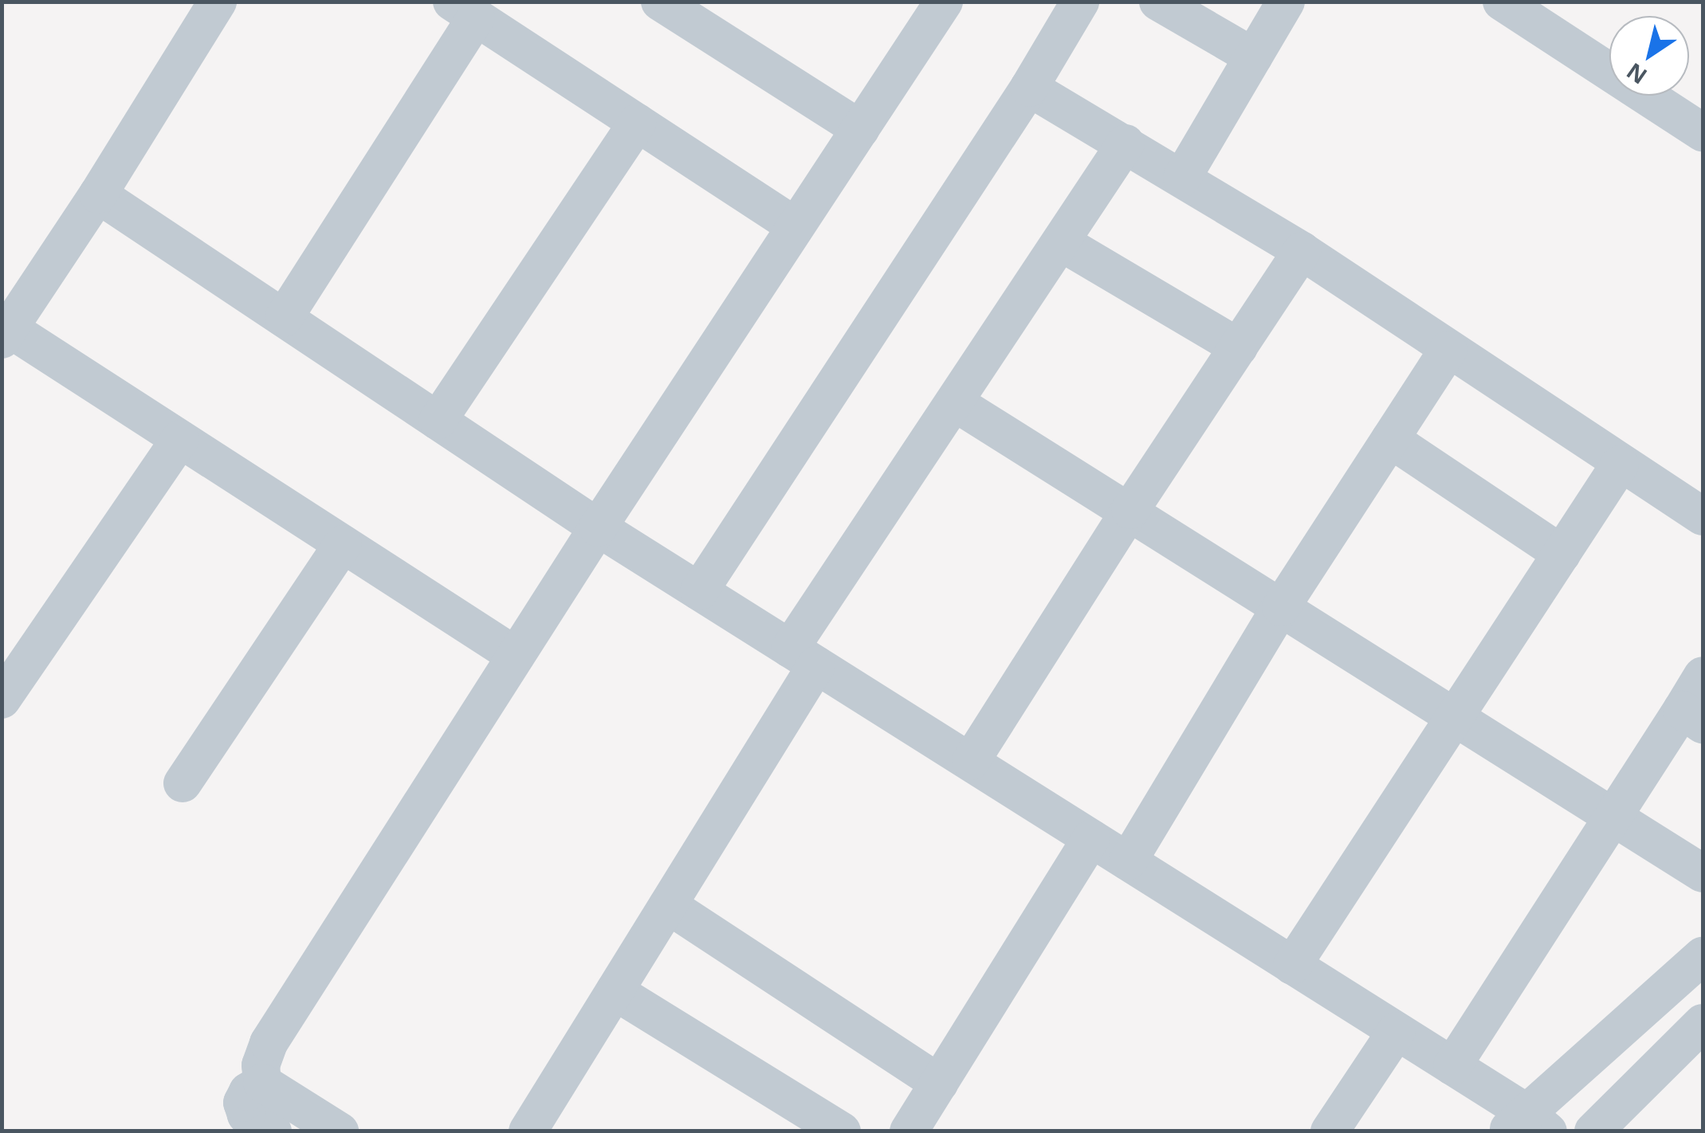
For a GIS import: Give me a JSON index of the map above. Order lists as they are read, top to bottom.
{
  "north": "bottom left"
}
